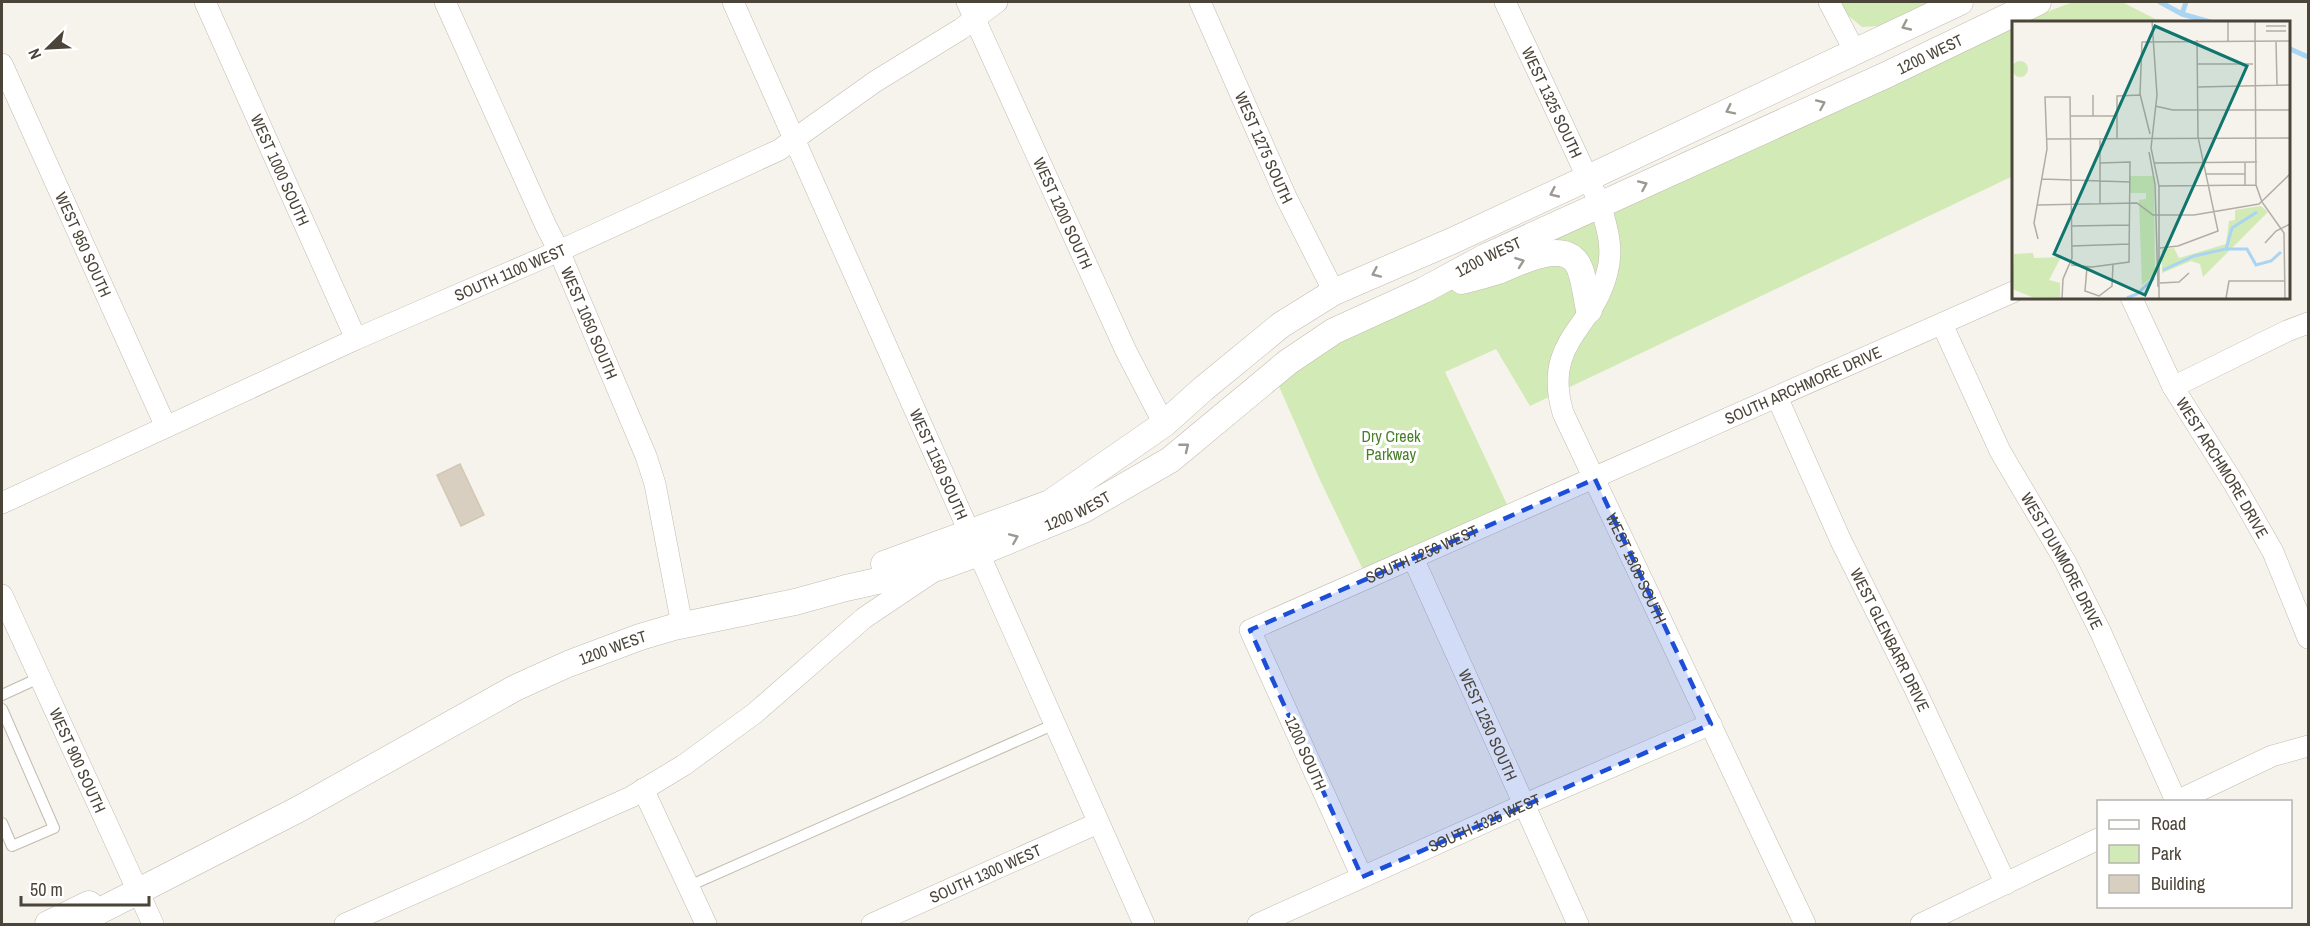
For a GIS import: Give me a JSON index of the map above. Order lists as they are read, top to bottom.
{
  "streets": {
    "street": [
      "1200 WEST",
      "WEST 1325 SOUTH",
      "WEST 1275 SOUTH",
      "WEST 1000 SOUTH",
      "WEST 1200 SOUTH",
      "WEST 950 SOUTH",
      "SOUTH 1100 WEST",
      "WEST 1050 SOUTH",
      "SOUTH ARCHMORE DRIVE",
      "WEST 1150 SOUTH",
      "WEST ARCHMORE DRIVE",
      "SOUTH 1250 WEST",
      "WEST DUNMORE DRIVE",
      "WEST 1300 SOUTH",
      "WEST GLENBARR DRIVE",
      "WEST 1250 SOUTH",
      "1200 SOUTH",
      "WEST 900 SOUTH",
      "SOUTH 1325 WEST",
      "SOUTH 1300 WEST"
    ]
  },
  "crossings": [
    ["1200 WEST", "WEST 1325 SOUTH"],
    ["1200 WEST", "WEST 1275 SOUTH"],
    ["1200 WEST", "WEST 1200 SOUTH"],
    ["1200 WEST", "WEST 1050 SOUTH"],
    ["1200 WEST", "WEST 1150 SOUTH"],
    ["1200 WEST", "WEST 1300 SOUTH"],
    ["1200 WEST", "WEST 900 SOUTH"],
    ["WEST 1325 SOUTH", "WEST 1300 SOUTH"],
    ["WEST 1000 SOUTH", "SOUTH 1100 WEST"],
    ["WEST 1200 SOUTH", "SOUTH 1100 WEST"],
    ["WEST 950 SOUTH", "SOUTH 1100 WEST"],
    ["SOUTH 1100 WEST", "WEST 1050 SOUTH"],
    ["SOUTH 1100 WEST", "WEST 1150 SOUTH"],
    ["SOUTH ARCHMORE DRIVE", "SOUTH 1250 WEST"],
    ["SOUTH ARCHMORE DRIVE", "WEST DUNMORE DRIVE"],
    ["SOUTH ARCHMORE DRIVE", "WEST 1300 SOUTH"],
    ["SOUTH ARCHMORE DRIVE", "WEST GLENBARR DRIVE"],
    ["WEST 1150 SOUTH", "SOUTH 1300 WEST"],
    ["SOUTH 1250 WEST", "WEST 1300 SOUTH"],
    ["SOUTH 1250 WEST", "WEST 1250 SOUTH"],
    ["SOUTH 1250 WEST", "1200 SOUTH"],
    ["WEST 1300 SOUTH", "SOUTH 1325 WEST"],
    ["WEST 1250 SOUTH", "SOUTH 1325 WEST"],
    ["1200 SOUTH", "SOUTH 1325 WEST"]
  ],
  "parks": ["Dry Creek Parkway"],
  "legend": ["Road", "Park", "Building"],
  "scale_bar": "50 m",
  "north": "bottom left"
}
